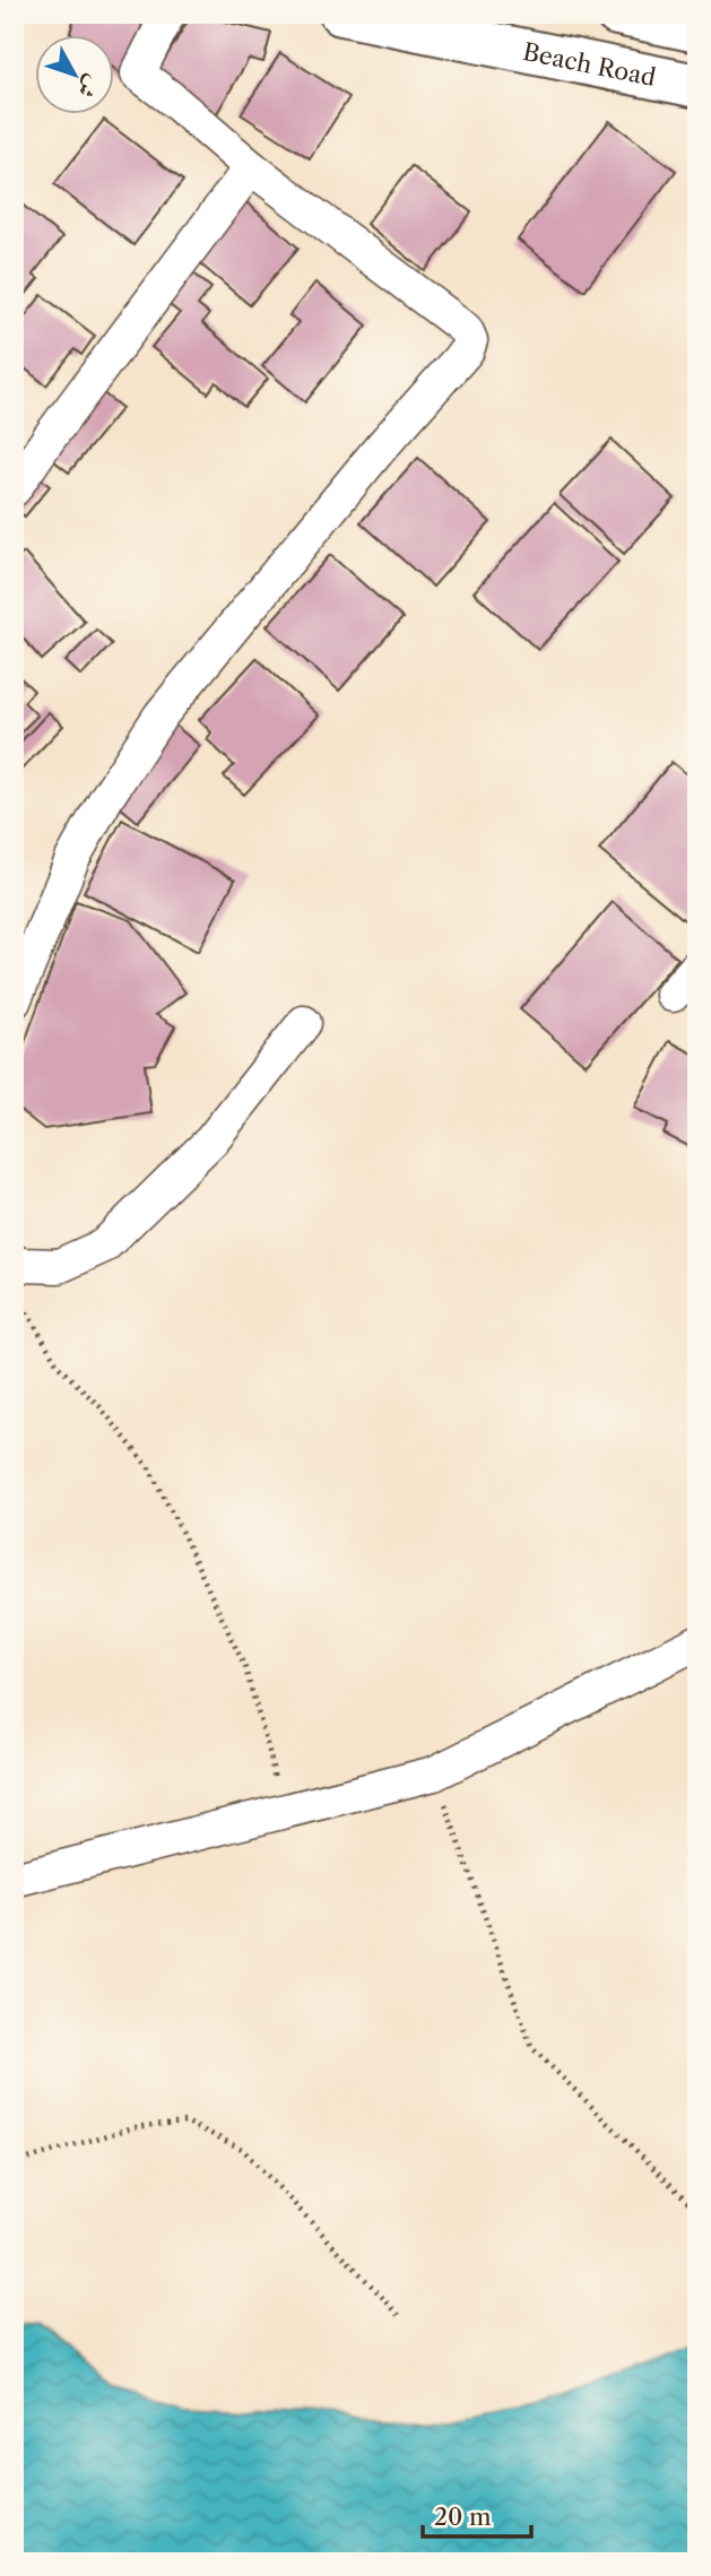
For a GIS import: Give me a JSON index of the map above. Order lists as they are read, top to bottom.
{
  "streets": {
    "highway": ["Beach Road"]
  },
  "scale_bar": "20 m",
  "north": "bottom right"
}
